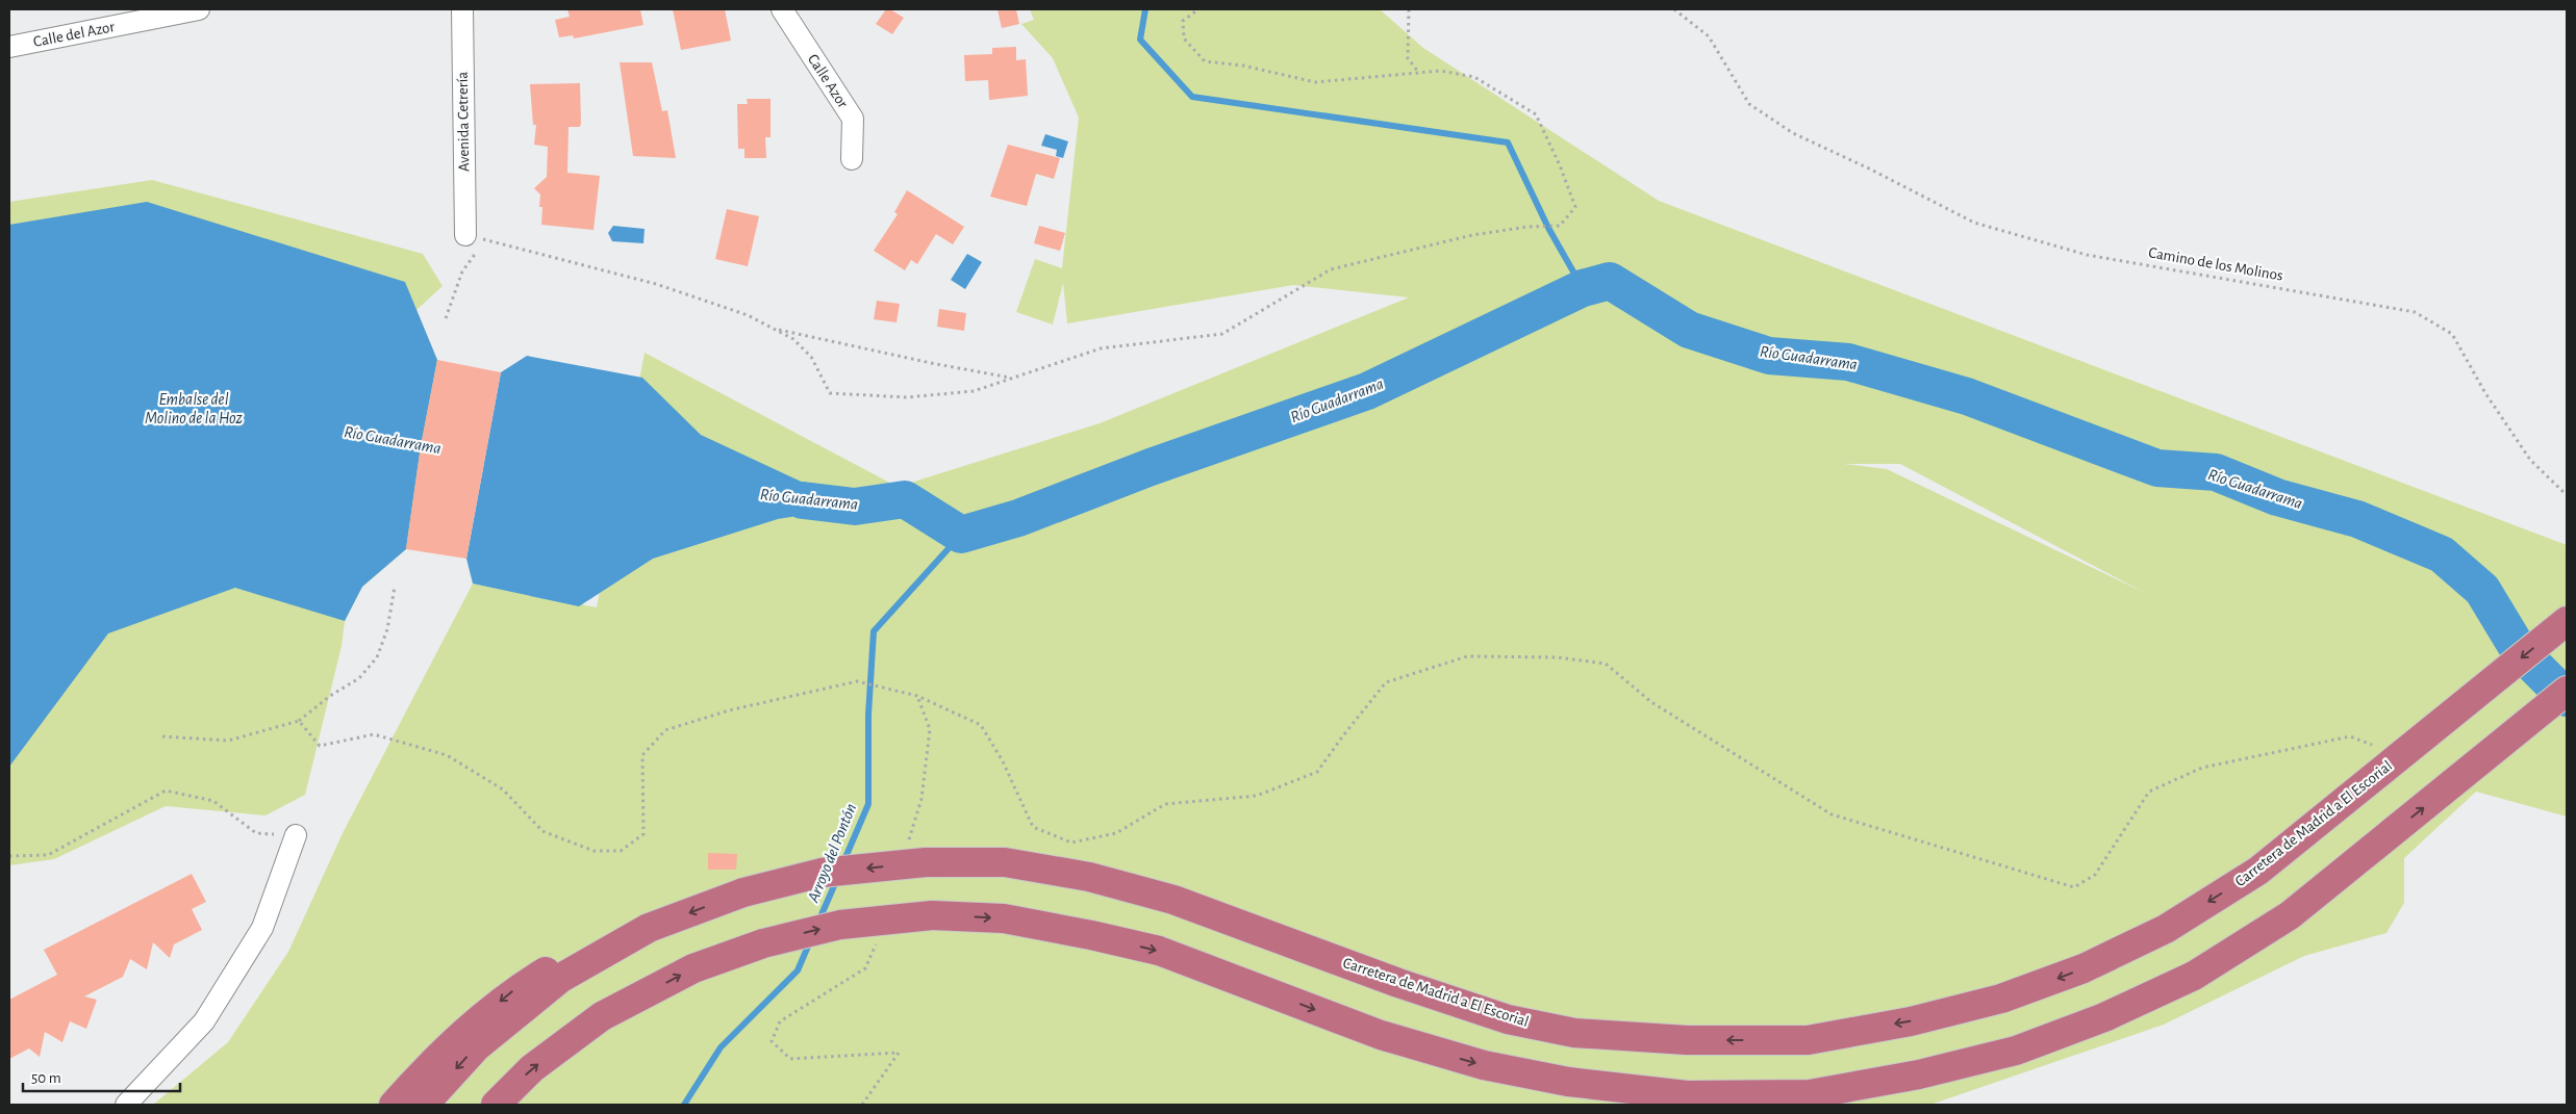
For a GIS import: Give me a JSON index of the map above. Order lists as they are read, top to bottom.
{
  "streets": {
    "highway": ["Carretera de Madrid a El Escorial"],
    "street": ["Calle del Azor", "Calle Azor", "Avenida Cetrería"],
    "path": ["Camino de los Molinos"]
  },
  "water": ["Río Guadarrama", "Embalse del Molino de la Hoz", "Arroyo del Pontón"],
  "scale_bar": "50 m"
}
